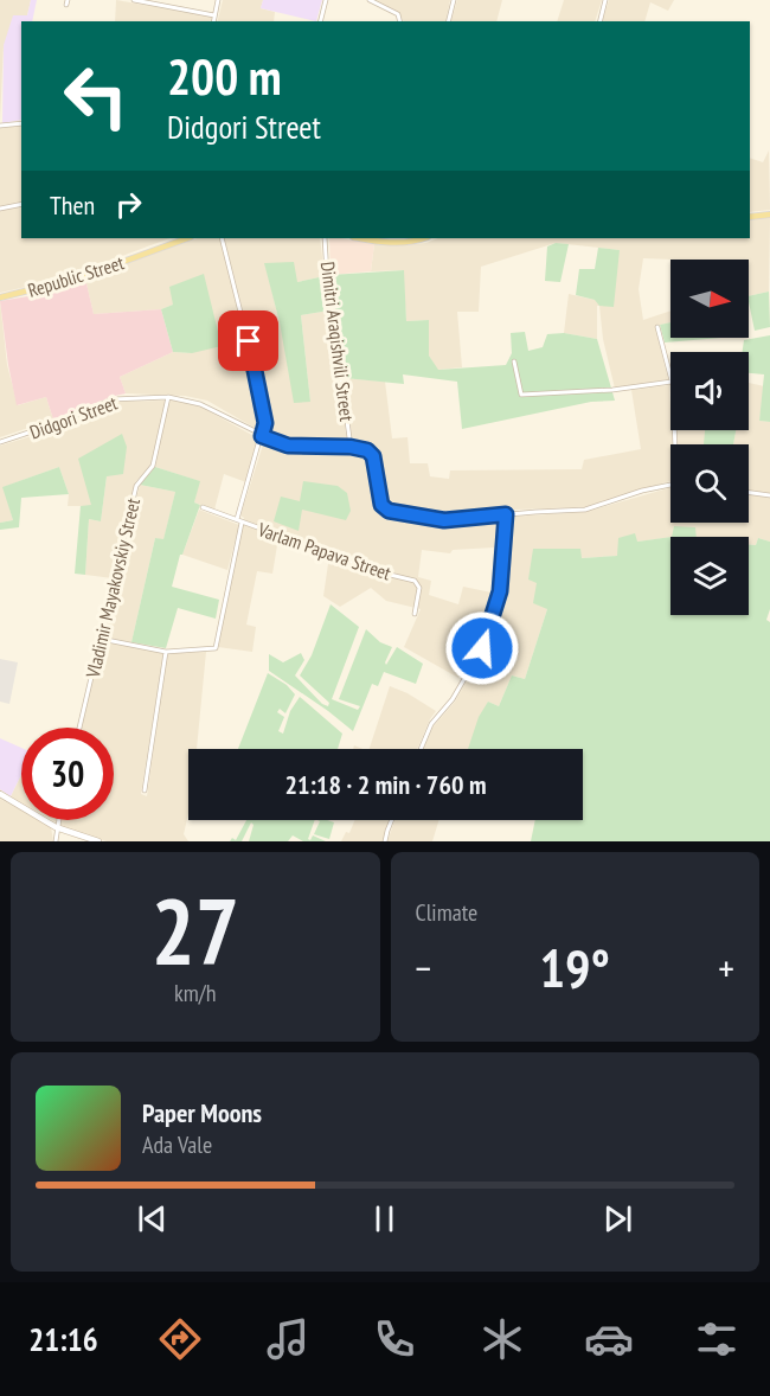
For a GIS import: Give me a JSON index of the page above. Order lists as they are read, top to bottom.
{
  "streets": {
    "main road": ["Republic Street"],
    "street": [
      "Dimitri Araqishvili Street",
      "Didgori Street",
      "Varlam Papava Street",
      "Vladimir Mayakovskiy Street"
    ]
  },
  "crossings": [
    ["Dimitri Araqishvili Street", "Didgori Street"],
    ["Didgori Street", "Vladimir Mayakovskiy Street"]
  ],
  "north": "right",
  "page": {
    "turn": ["200 m", "Didgori Street"],
    "then": "Then",
    "limit": "30",
    "trip": "21:18 · 2 min · 760 m",
    "tile": [
      ["27", "km/h"],
      "Climate"
    ],
    "heat": ["−", "19°", "+"],
    "song": ["Paper Moons", "Ada Vale"],
    "tabs": "21:16"
  }
}
